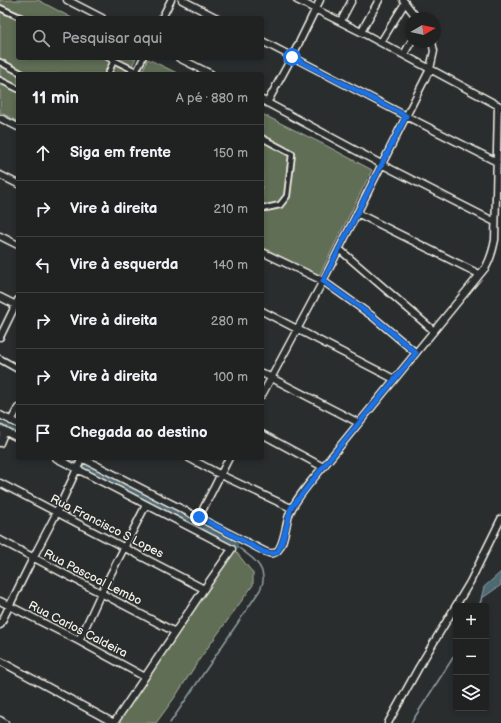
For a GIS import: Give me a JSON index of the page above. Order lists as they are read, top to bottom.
{
  "streets": {
    "street": ["Rua Francisco S Lopes", "Rua Pascoal Lembo", "Rua Carlos Caldeira"]
  },
  "north": "right",
  "page": {
    "search": "Pesquisar aqui",
    "heading": ["11 min", "A pé · 880 m"],
    "list": [
      ["Siga em frente", "150 m"],
      ["Vire à direita", "210 m"],
      ["Vire à esquerda", "140 m"],
      ["Vire à direita", "280 m"],
      ["Vire à direita", "100 m"],
      "Chegada ao destino"
    ],
    "map_buttons": ["+", "−"]
  }
}
